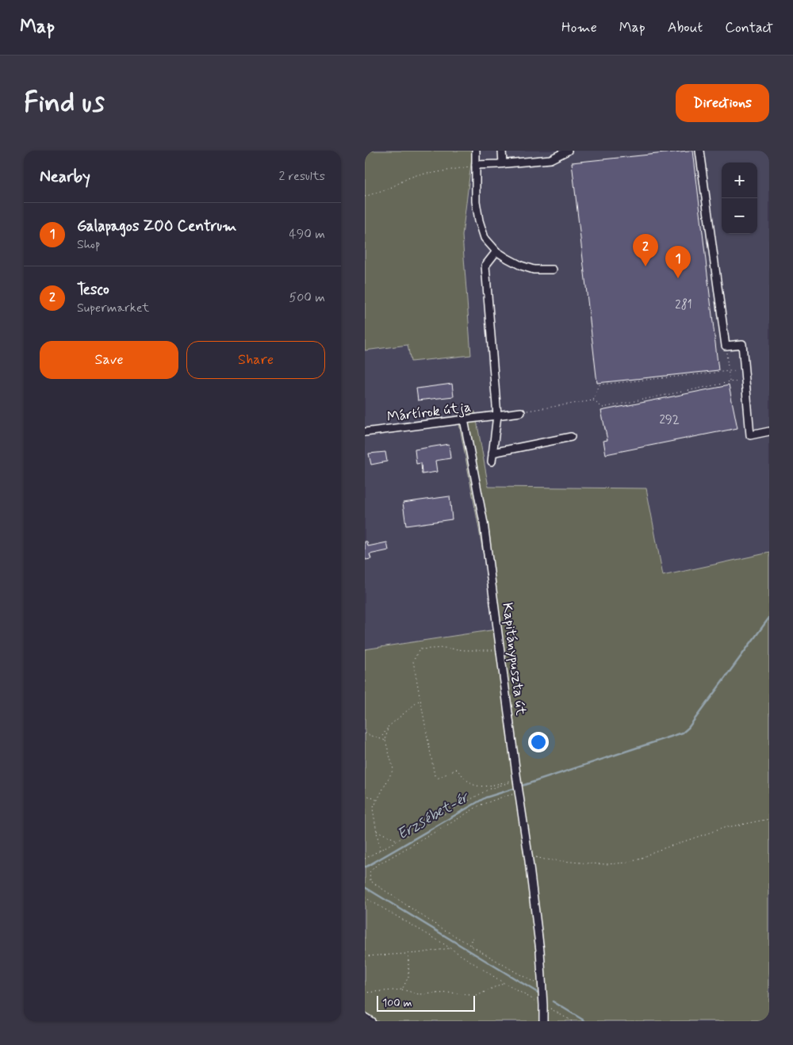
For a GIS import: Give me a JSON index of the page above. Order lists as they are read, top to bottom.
{
  "streets": {
    "street": ["Mártírok útja", "Kapitánypuszta út"]
  },
  "crossings": [
    ["Mártírok útja", "Kapitánypuszta út"]
  ],
  "water": ["Erzsébet-ér"],
  "house_numbers": ["281", "292"],
  "scale_bar": "100 m",
  "page": {
    "header": "Map",
    "nav": [
      "Home",
      "Map",
      "About",
      "Contact"
    ],
    "buttons": [
      "Directions",
      ["Save", "Share"]
    ],
    "title": "Find us",
    "heading": ["Nearby", "2 results"],
    "map_buttons": ["+", "−"],
    "list": [
      {
        "mark": "1",
        "name": "Galapagos ZOO Centrum",
        "note": "Shop",
        "value": "490 m"
      },
      {
        "mark": "2",
        "name": "Tesco",
        "note": "Supermarket",
        "value": "500 m"
      }
    ],
    "pins": ["2", "1"],
    "scale": "100 m"
  }
}
